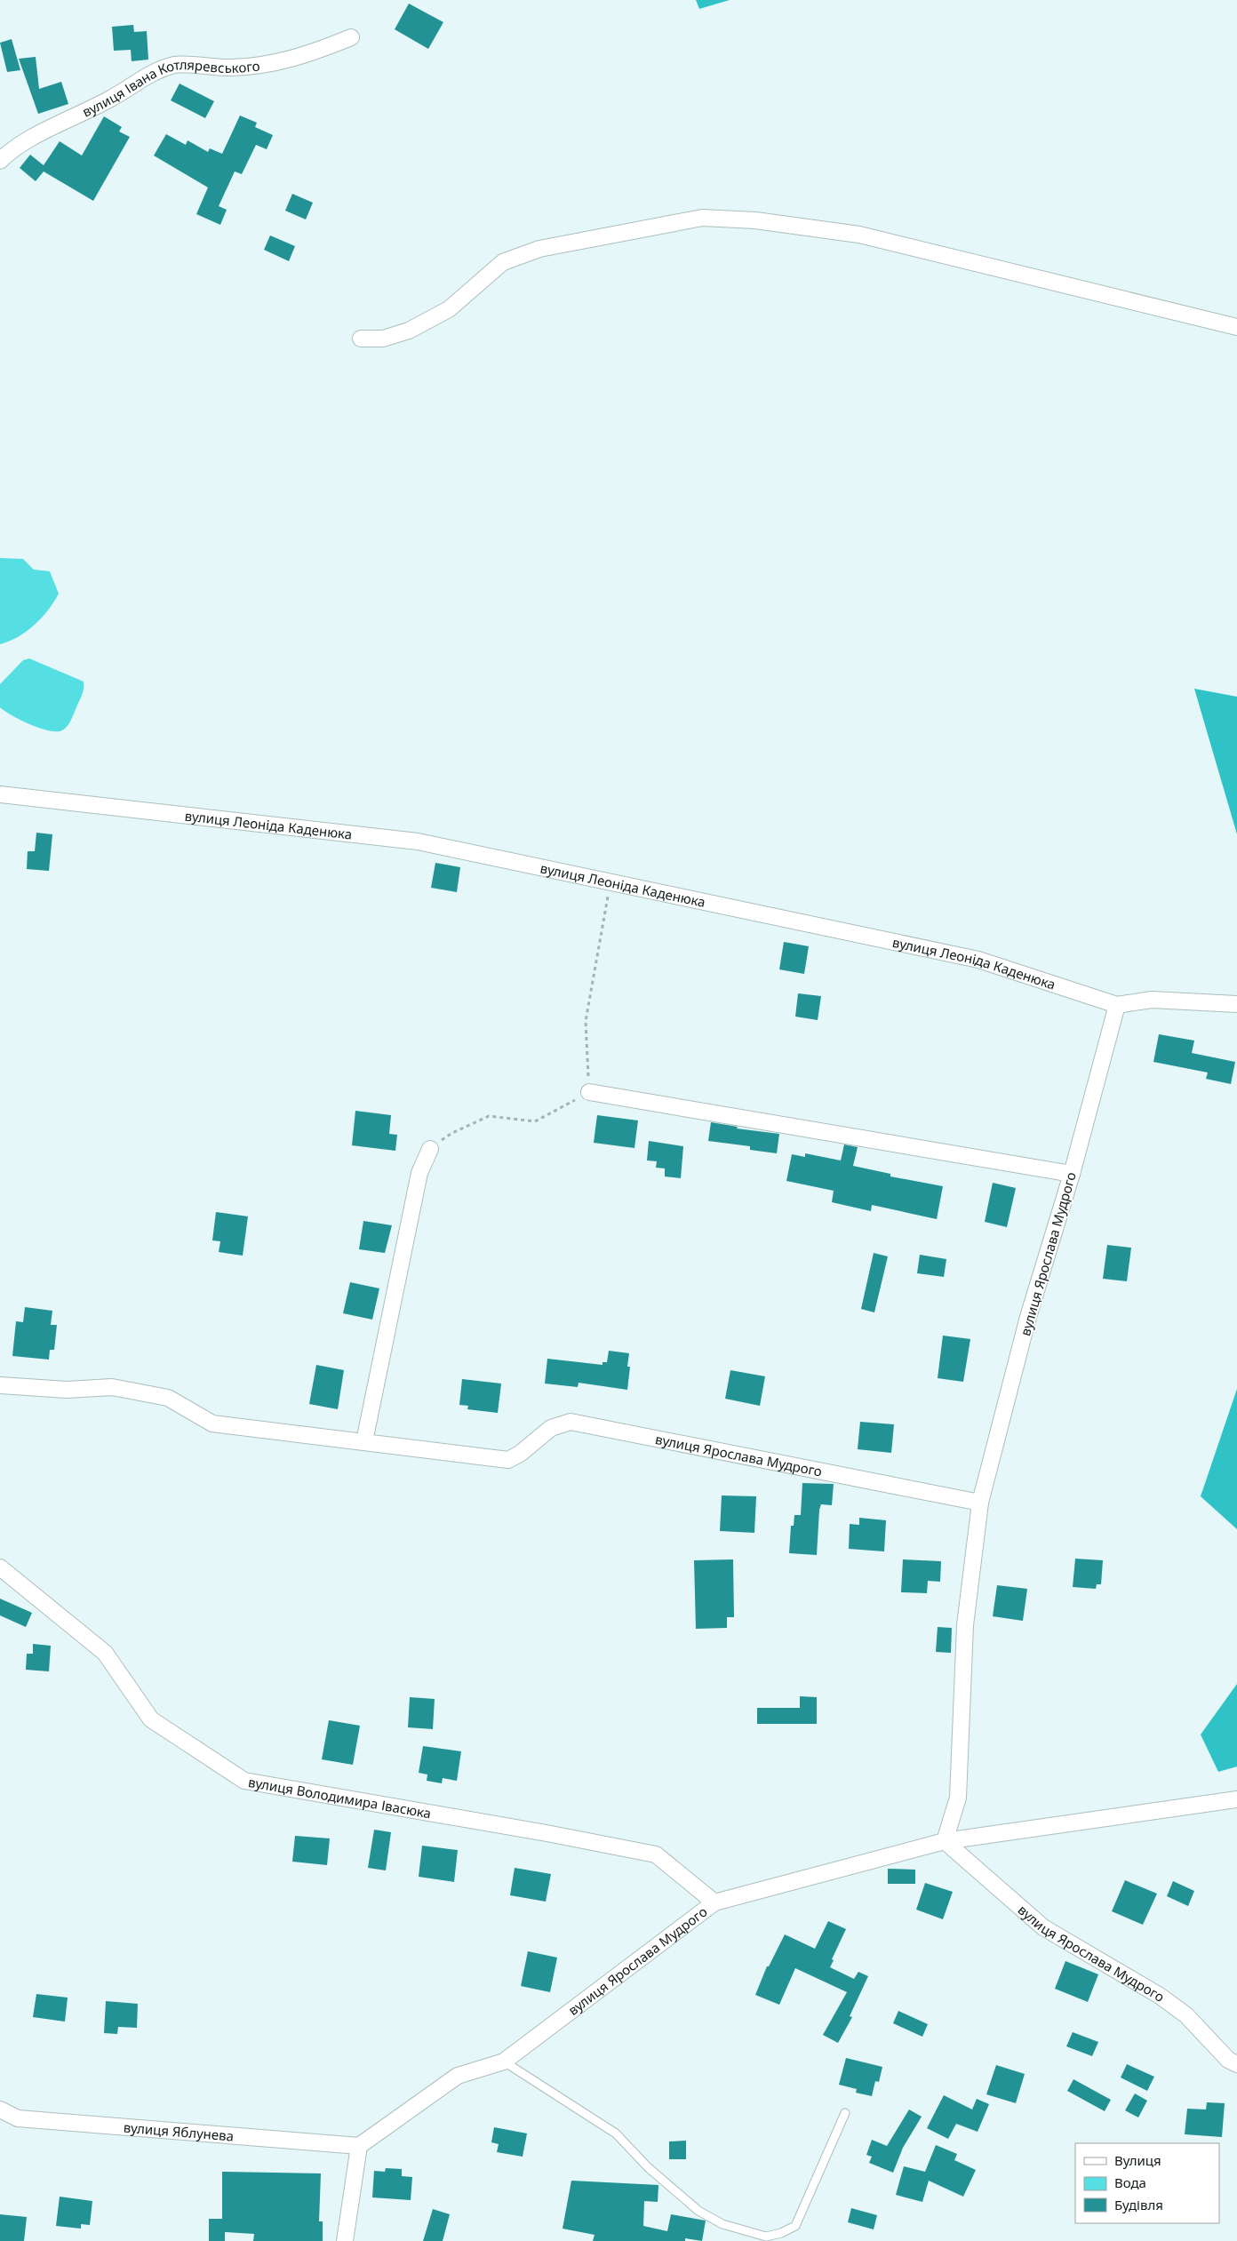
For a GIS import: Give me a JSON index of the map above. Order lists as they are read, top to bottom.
{
  "streets": {
    "street": [
      "вулиця Івана Котляревського",
      "вулиця Леоніда Каденюка",
      "вулиця Ярослава Мудрого",
      "вулиця Володимира Івасюка",
      "вулиця Яблунева"
    ]
  },
  "crossings": [
    ["вулиця Леоніда Каденюка", "вулиця Ярослава Мудрого"],
    ["вулиця Ярослава Мудрого", "вулиця Володимира Івасюка"],
    ["вулиця Ярослава Мудрого", "вулиця Яблунева"]
  ],
  "legend": ["Вулиця", "Вода", "Будівля"]
}
